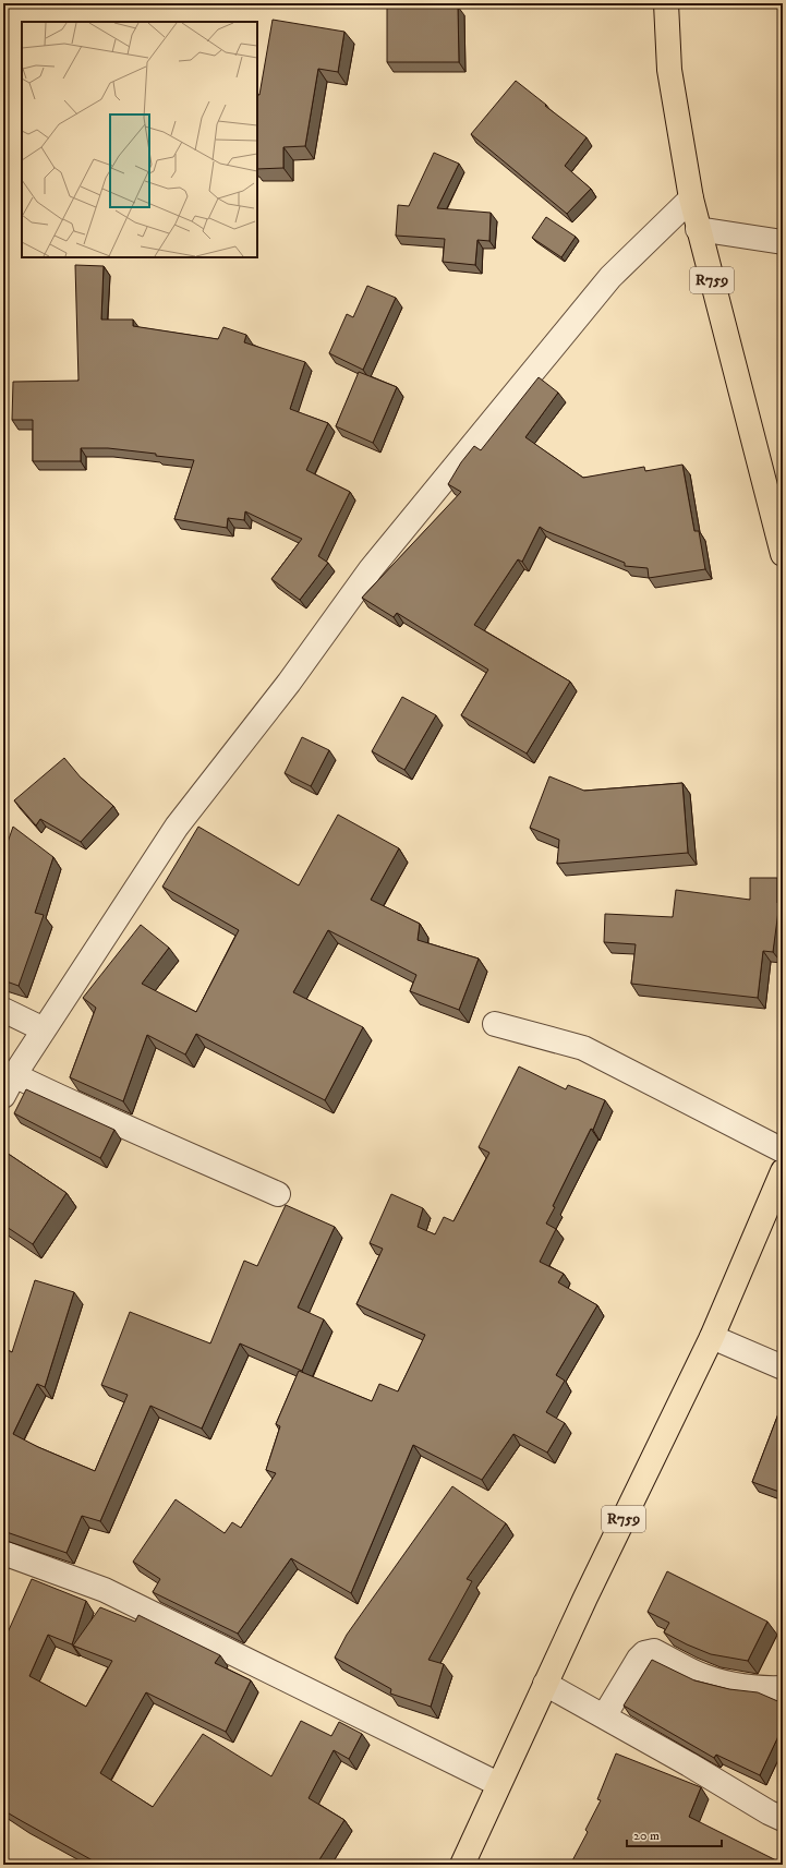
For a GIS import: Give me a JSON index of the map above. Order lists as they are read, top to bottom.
{
  "streets": {
    "main road": ["R759"]
  },
  "scale_bar": "20 m"
}
